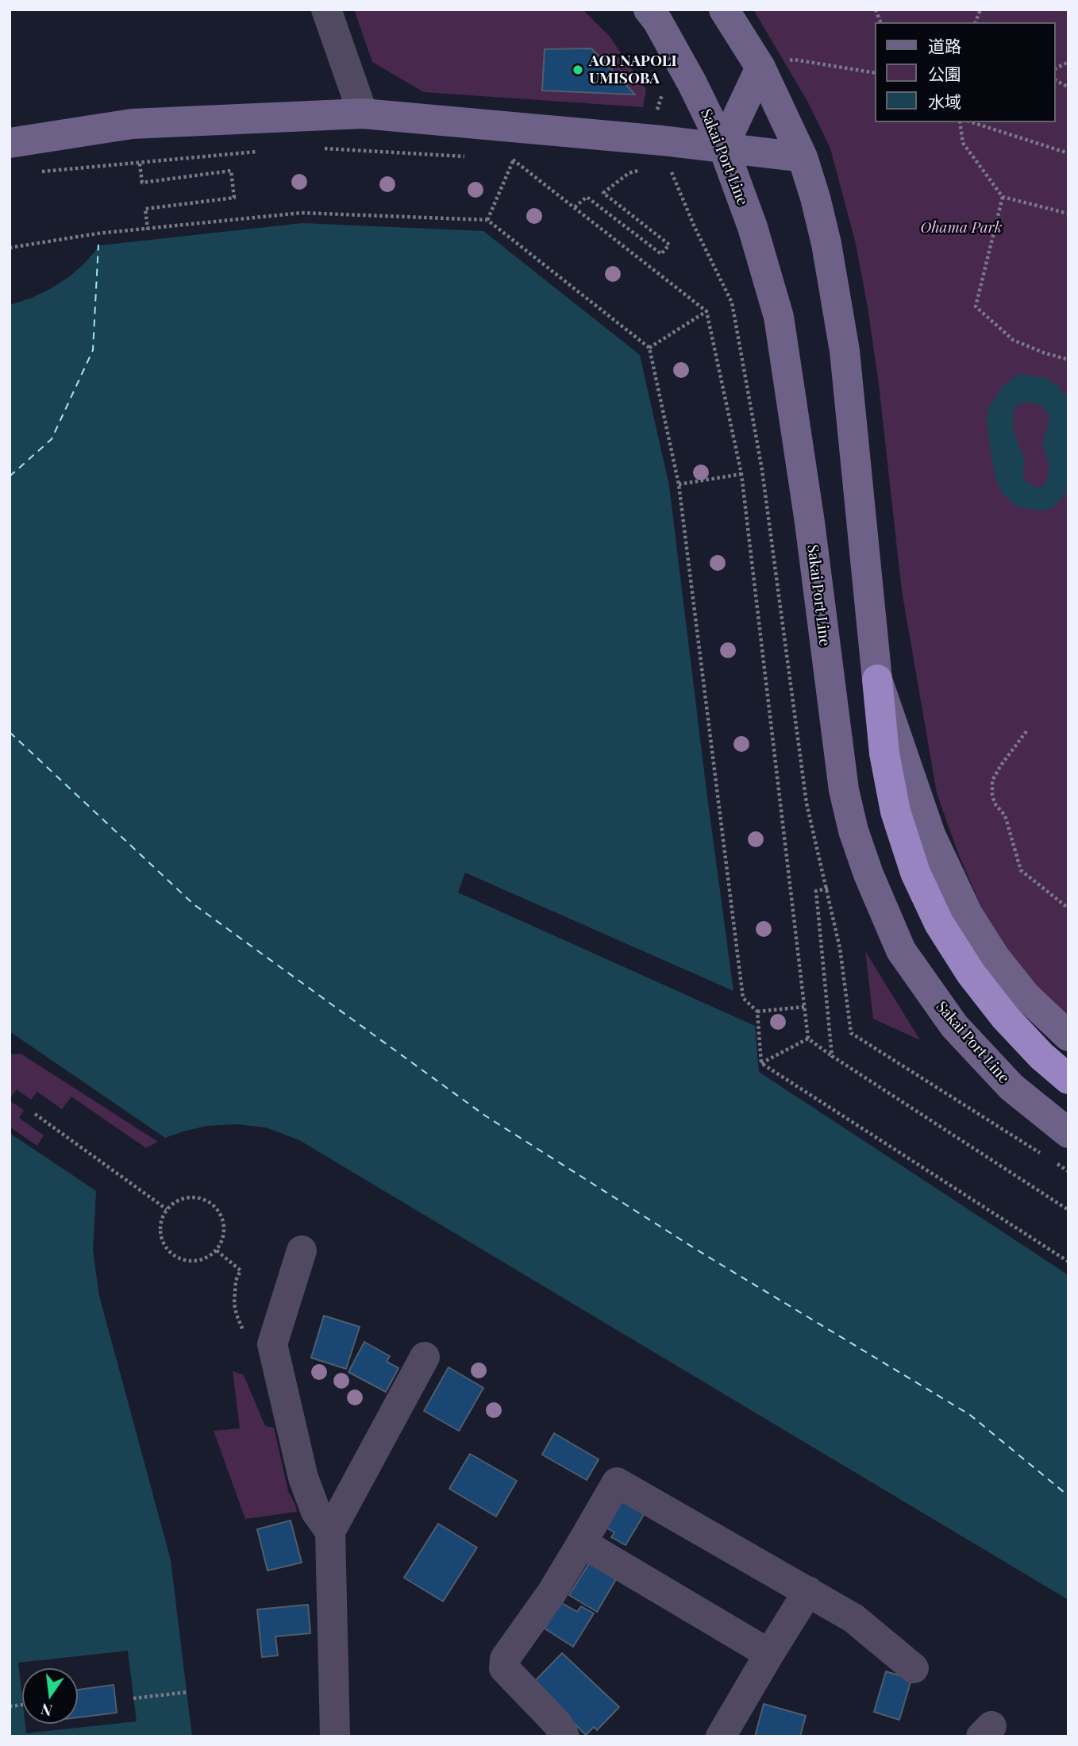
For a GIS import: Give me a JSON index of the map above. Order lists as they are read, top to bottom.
{
  "streets": {
    "main road": ["Sakai Port Line"]
  },
  "parks": ["Ohama Park"],
  "places": ["AOI NAPOLI UMISOBA"],
  "legend": ["道路", "公園", "水域"],
  "north": "bottom"
}
